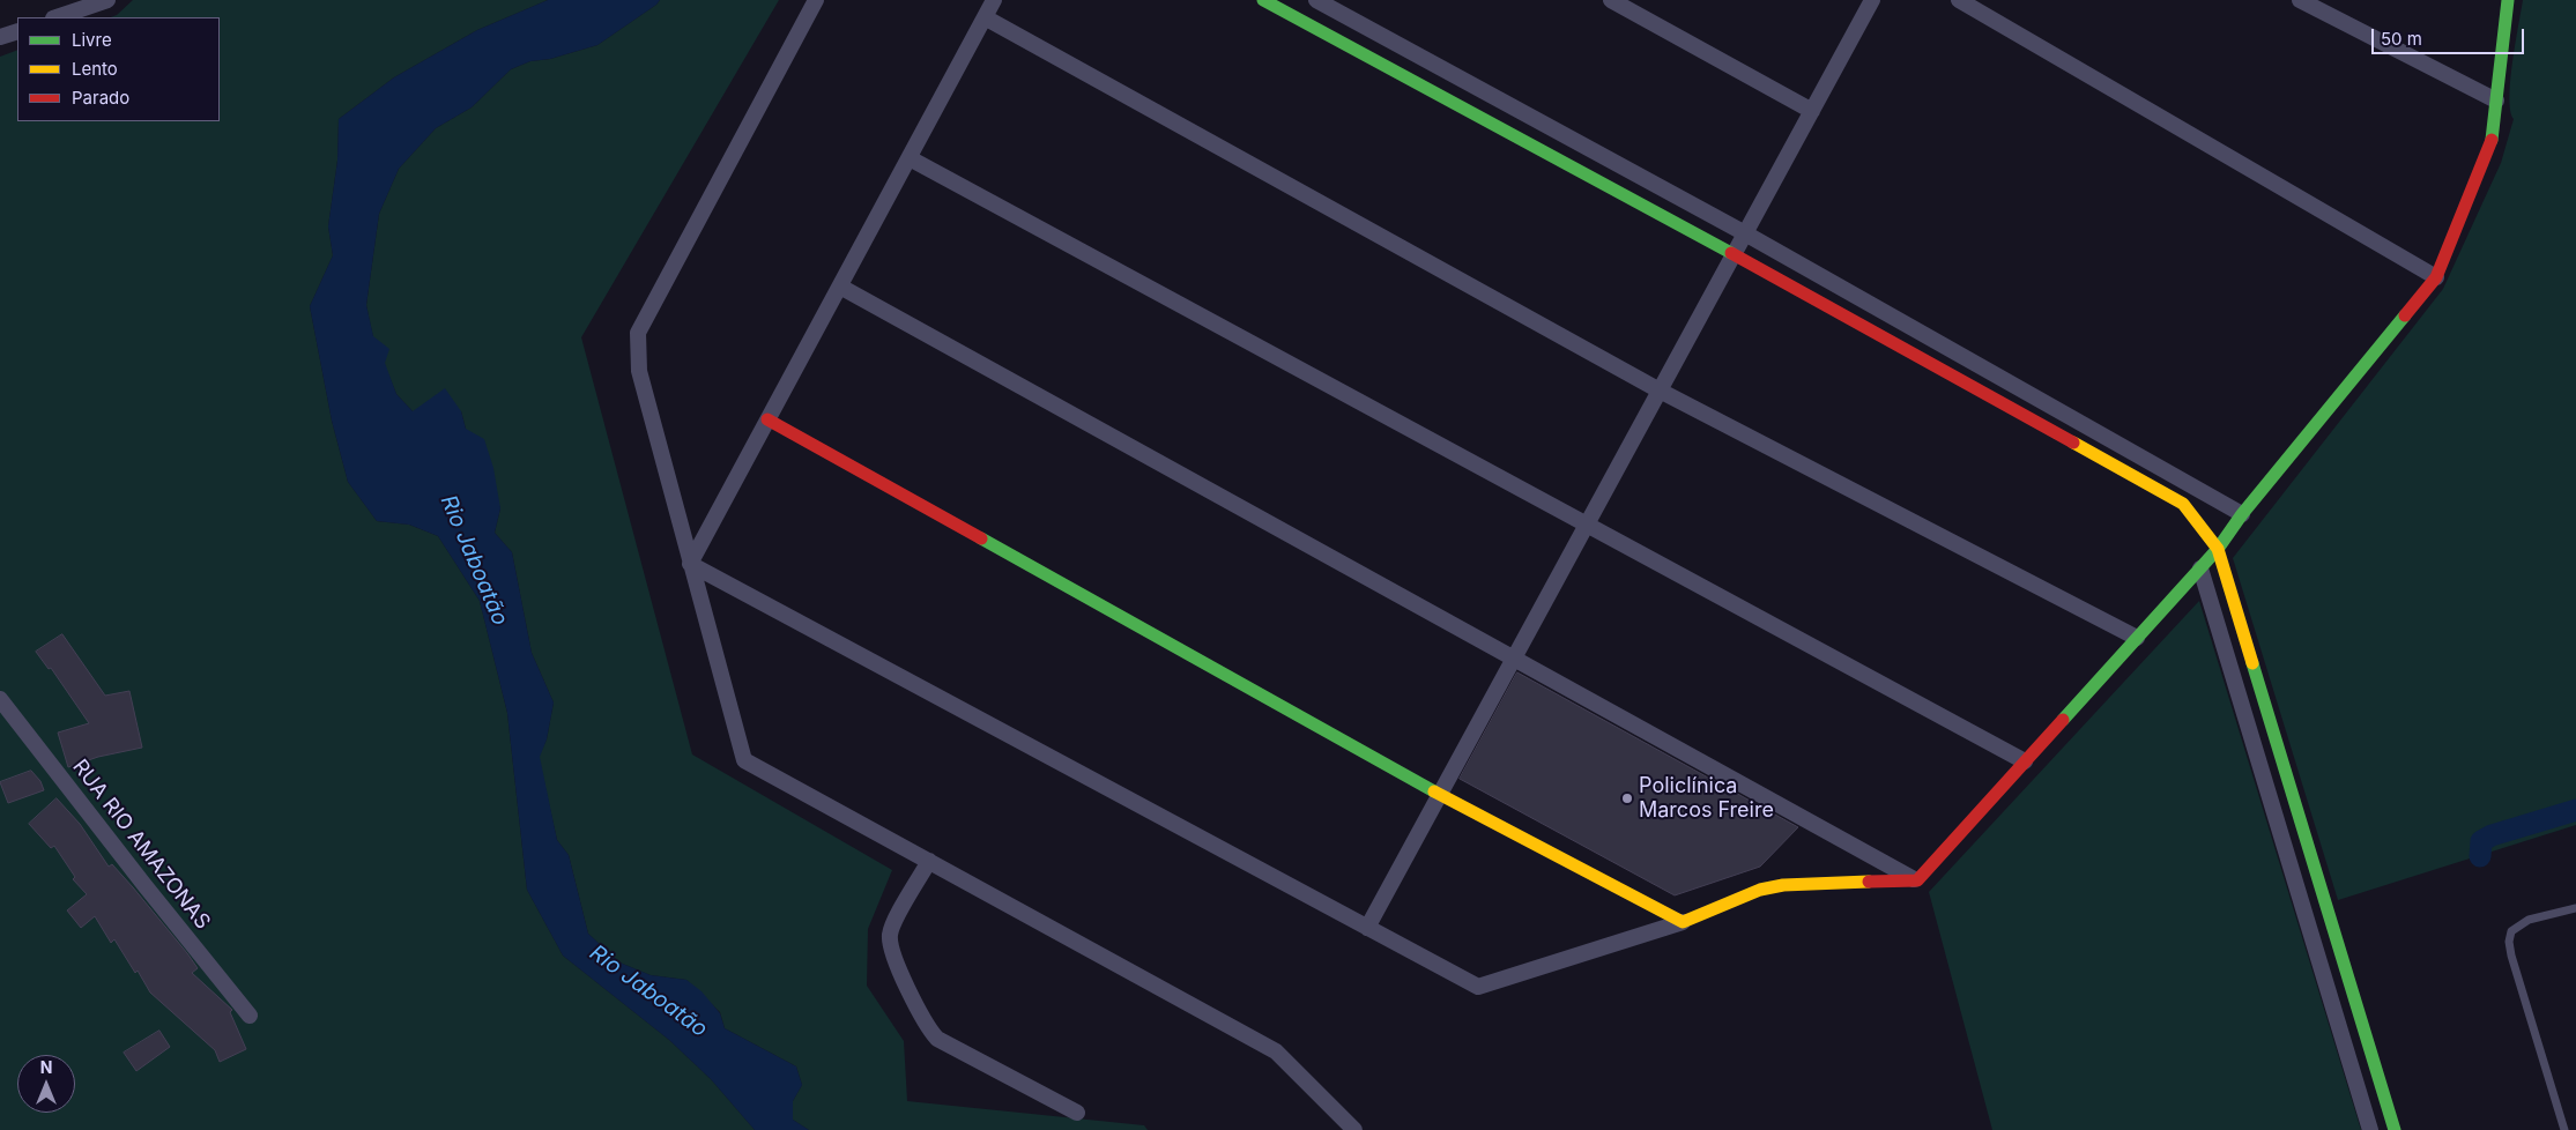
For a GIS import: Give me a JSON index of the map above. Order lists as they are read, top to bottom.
{
  "streets": {
    "street": ["RUA RIO AMAZONAS"]
  },
  "water": ["Rio Jaboatão"],
  "places": ["Policlínica Marcos Freire"],
  "legend": ["Livre", "Lento", "Parado"],
  "scale_bar": "50 m",
  "north": "top"
}
